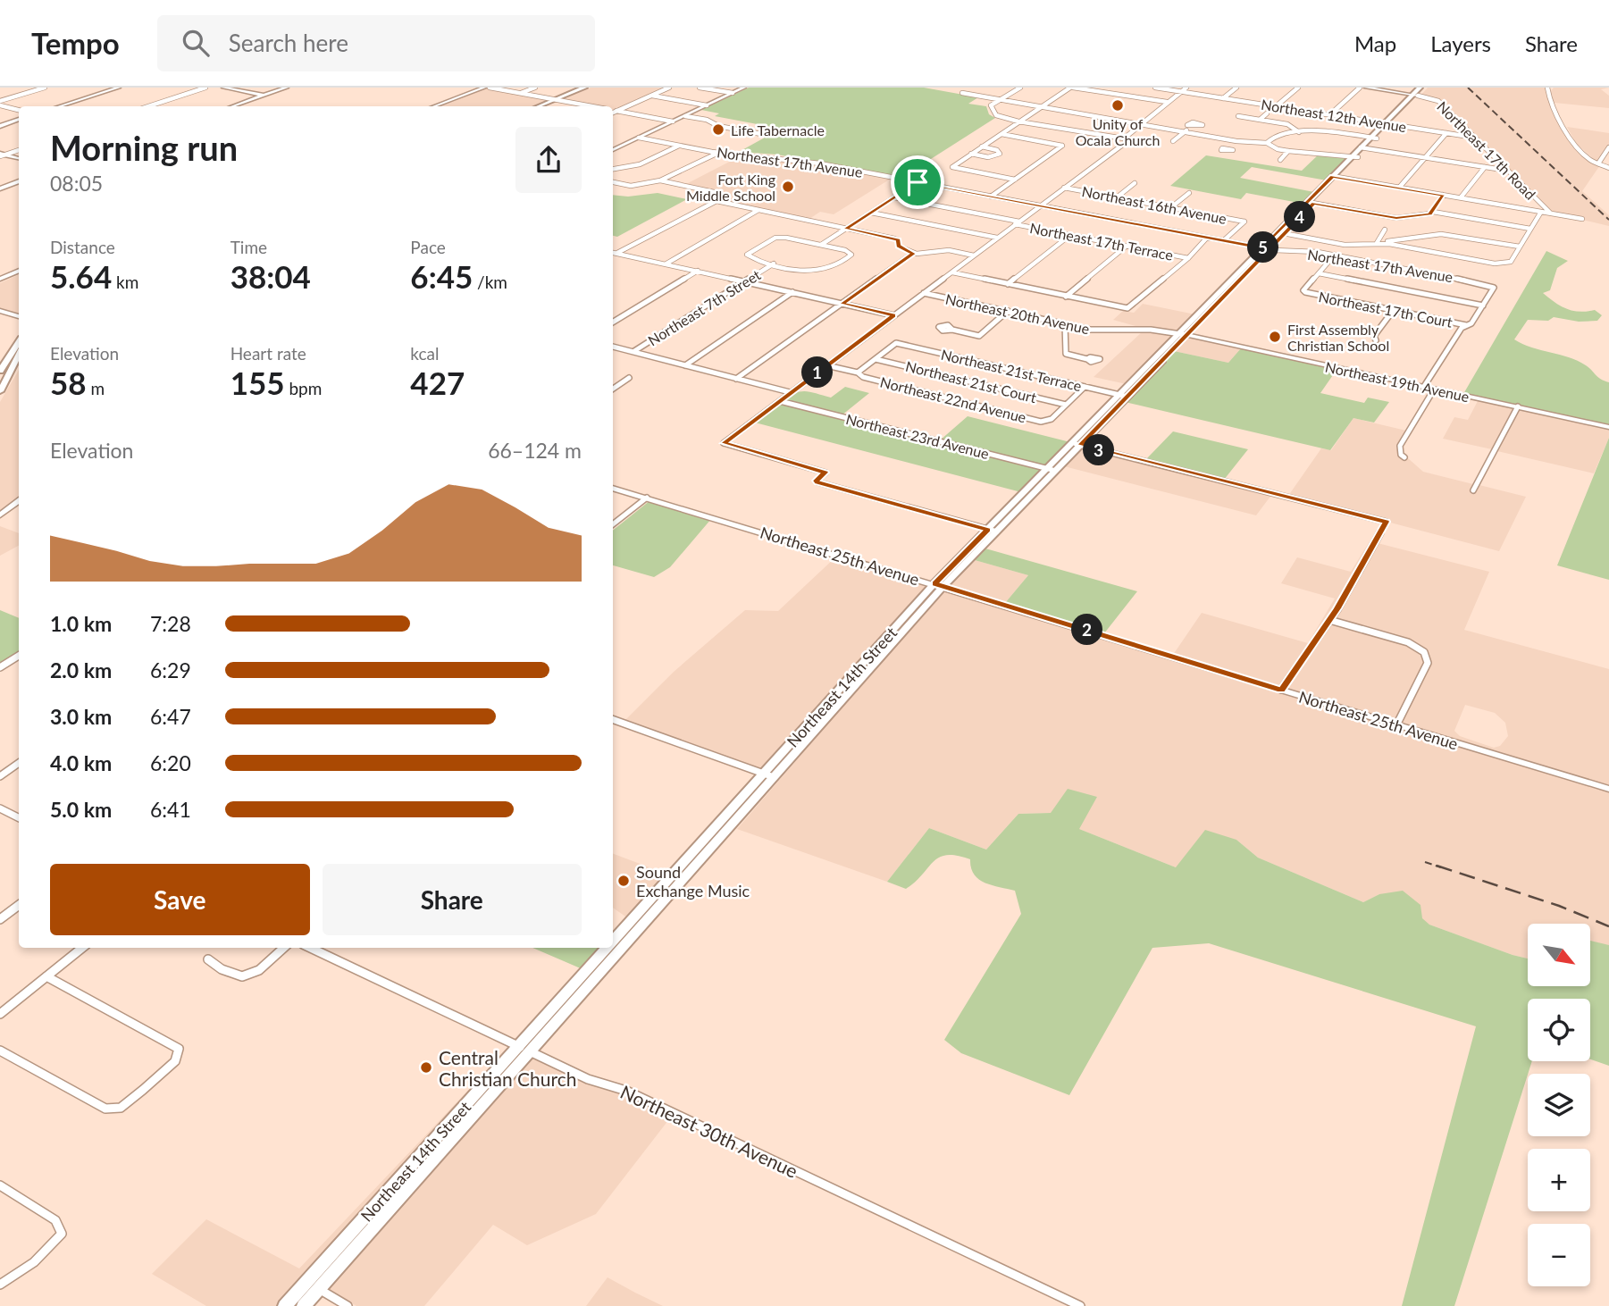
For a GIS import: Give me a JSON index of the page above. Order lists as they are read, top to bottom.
{
  "streets": {
    "main road": ["Northeast 14th Street"],
    "street": [
      "Northeast 12th Avenue",
      "Northeast 17th Road",
      "Northeast 17th Avenue",
      "Northeast 16th Avenue",
      "Northeast 17th Terrace",
      "Northeast 7th Street",
      "Northeast 17th Court",
      "Northeast 20th Avenue",
      "Northeast 21st Terrace",
      "Northeast 21st Court",
      "Northeast 19th Avenue",
      "Northeast 22nd Avenue",
      "Northeast 23rd Avenue",
      "Northeast 25th Avenue",
      "Northeast 30th Avenue"
    ]
  },
  "crossings": [
    ["Northeast 12th Avenue", "Northeast 17th Road"],
    ["Northeast 12th Avenue", "Northeast 14th Street"],
    ["Northeast 17th Road", "Northeast 14th Street"],
    ["Northeast 17th Avenue", "Northeast 16th Avenue"],
    ["Northeast 17th Avenue", "Northeast 14th Street"],
    ["Northeast 20th Avenue", "Northeast 19th Avenue"],
    ["Northeast 20th Avenue", "Northeast 14th Street"],
    ["Northeast 21st Terrace", "Northeast 21st Court"],
    ["Northeast 21st Terrace", "Northeast 14th Street"],
    ["Northeast 21st Court", "Northeast 22nd Avenue"],
    ["Northeast 19th Avenue", "Northeast 14th Street"],
    ["Northeast 23rd Avenue", "Northeast 14th Street"],
    ["Northeast 25th Avenue", "Northeast 14th Street"],
    ["Northeast 14th Street", "Northeast 30th Avenue"]
  ],
  "places": [
    "Unity of Ocala Church",
    "Life Tabernacle",
    "Fort King Middle School",
    "First Assembly Christian School",
    "Sound Exchange Music",
    "Central Christian Church"
  ],
  "north": "bottom right",
  "page": {
    "header": "Tempo",
    "search": "Search here",
    "nav": ["Map", "Layers", "Share"],
    "heading": ["Morning run", "08:05"],
    "pins": [
      "4",
      "5",
      "1",
      "3",
      "2"
    ],
    "stats": [
      ["Distance", "5.64 km"],
      ["Time", "38:04"],
      ["Pace", "6:45 /km"],
      ["Elevation", "58 m"],
      ["Heart rate", "155 bpm"],
      ["kcal", "427"]
    ],
    "chart": ["Elevation", "66–124 m"],
    "list": [
      {
        "name": "1.0 km",
        "note": "7:28"
      },
      {
        "name": "2.0 km",
        "note": "6:29"
      },
      {
        "name": "3.0 km",
        "note": "6:47"
      },
      {
        "name": "4.0 km",
        "note": "6:20"
      },
      {
        "name": "5.0 km",
        "note": "6:41"
      }
    ],
    "buttons": ["Save", "Share"],
    "map_buttons": ["+", "−"]
  }
}
